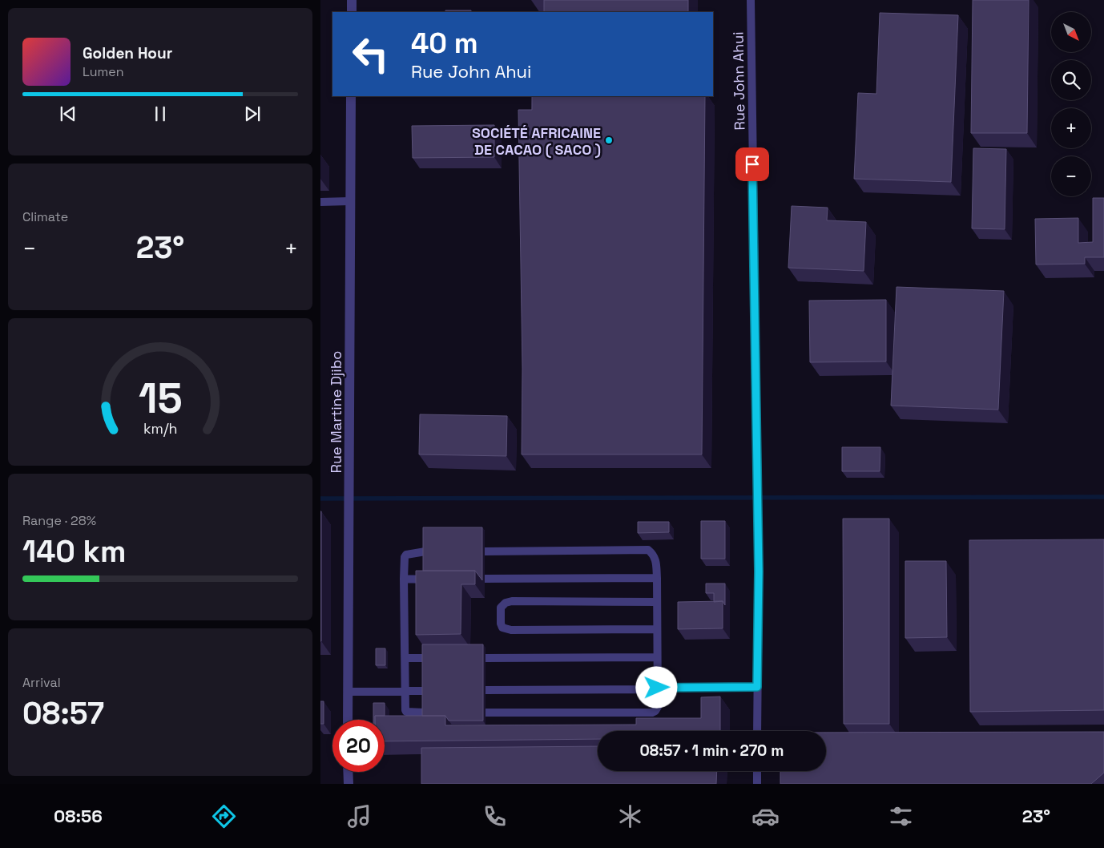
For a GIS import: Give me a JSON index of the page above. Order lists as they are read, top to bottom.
{
  "streets": {
    "street": ["Rue Martine Djibo"],
    "lane": ["Rue John Ahui"]
  },
  "places": ["SOCIÉTÉ AFRICAINE DE CACAO ( SACO )"],
  "north": "bottom right",
  "page": {
    "map_buttons": ["+", "−"],
    "turn": ["40 m", "Rue John Ahui"],
    "song": ["Golden Hour", "Lumen"],
    "tile": [
      "Climate",
      ["Range · 28%", "140 km"],
      ["Arrival", "08:57"]
    ],
    "heat": ["−", "23°", "+"],
    "limit": "20",
    "trip": "08:57 · 1 min · 270 m",
    "tabs": ["08:56", "23°"],
    "gauge": ["15", "km/h"]
  }
}
